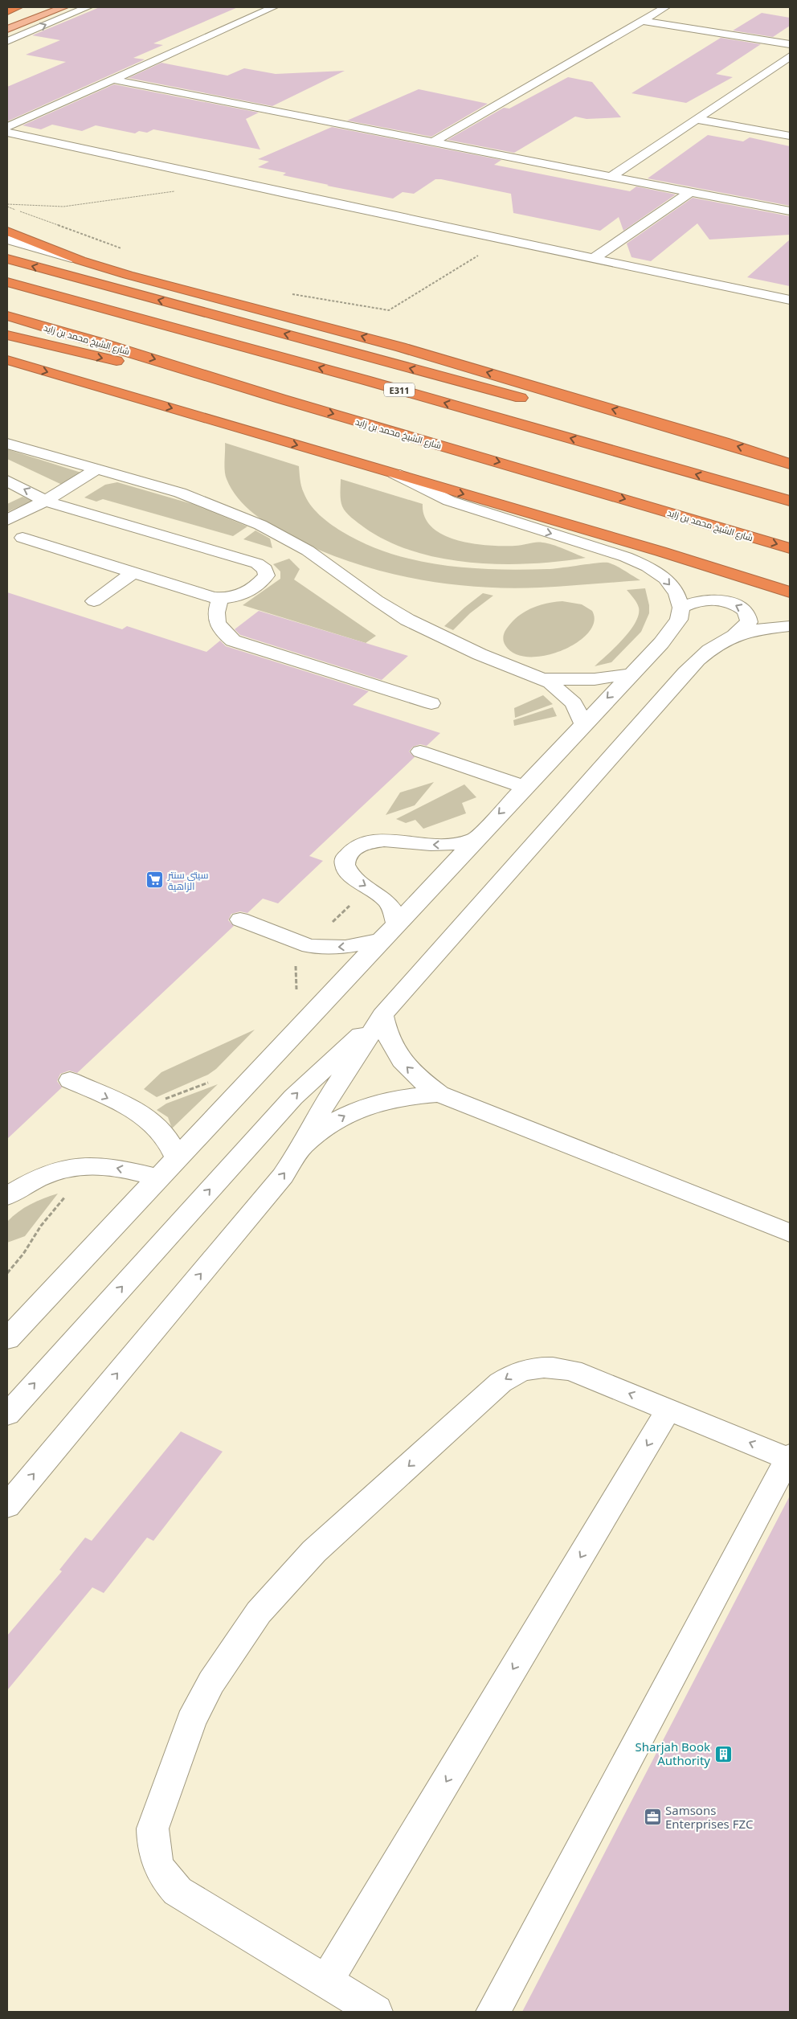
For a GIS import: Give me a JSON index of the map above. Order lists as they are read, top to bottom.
{
  "streets": {
    "highway": ["شارع الشيخ محمد بن زايد", "E311"]
  },
  "places": {
    "supermarket": ["سيتي سنتر الزاهية"],
    "building": ["Sharjah Book Authority"],
    "office": ["Samsons Enterprises FZC"]
  }
}
